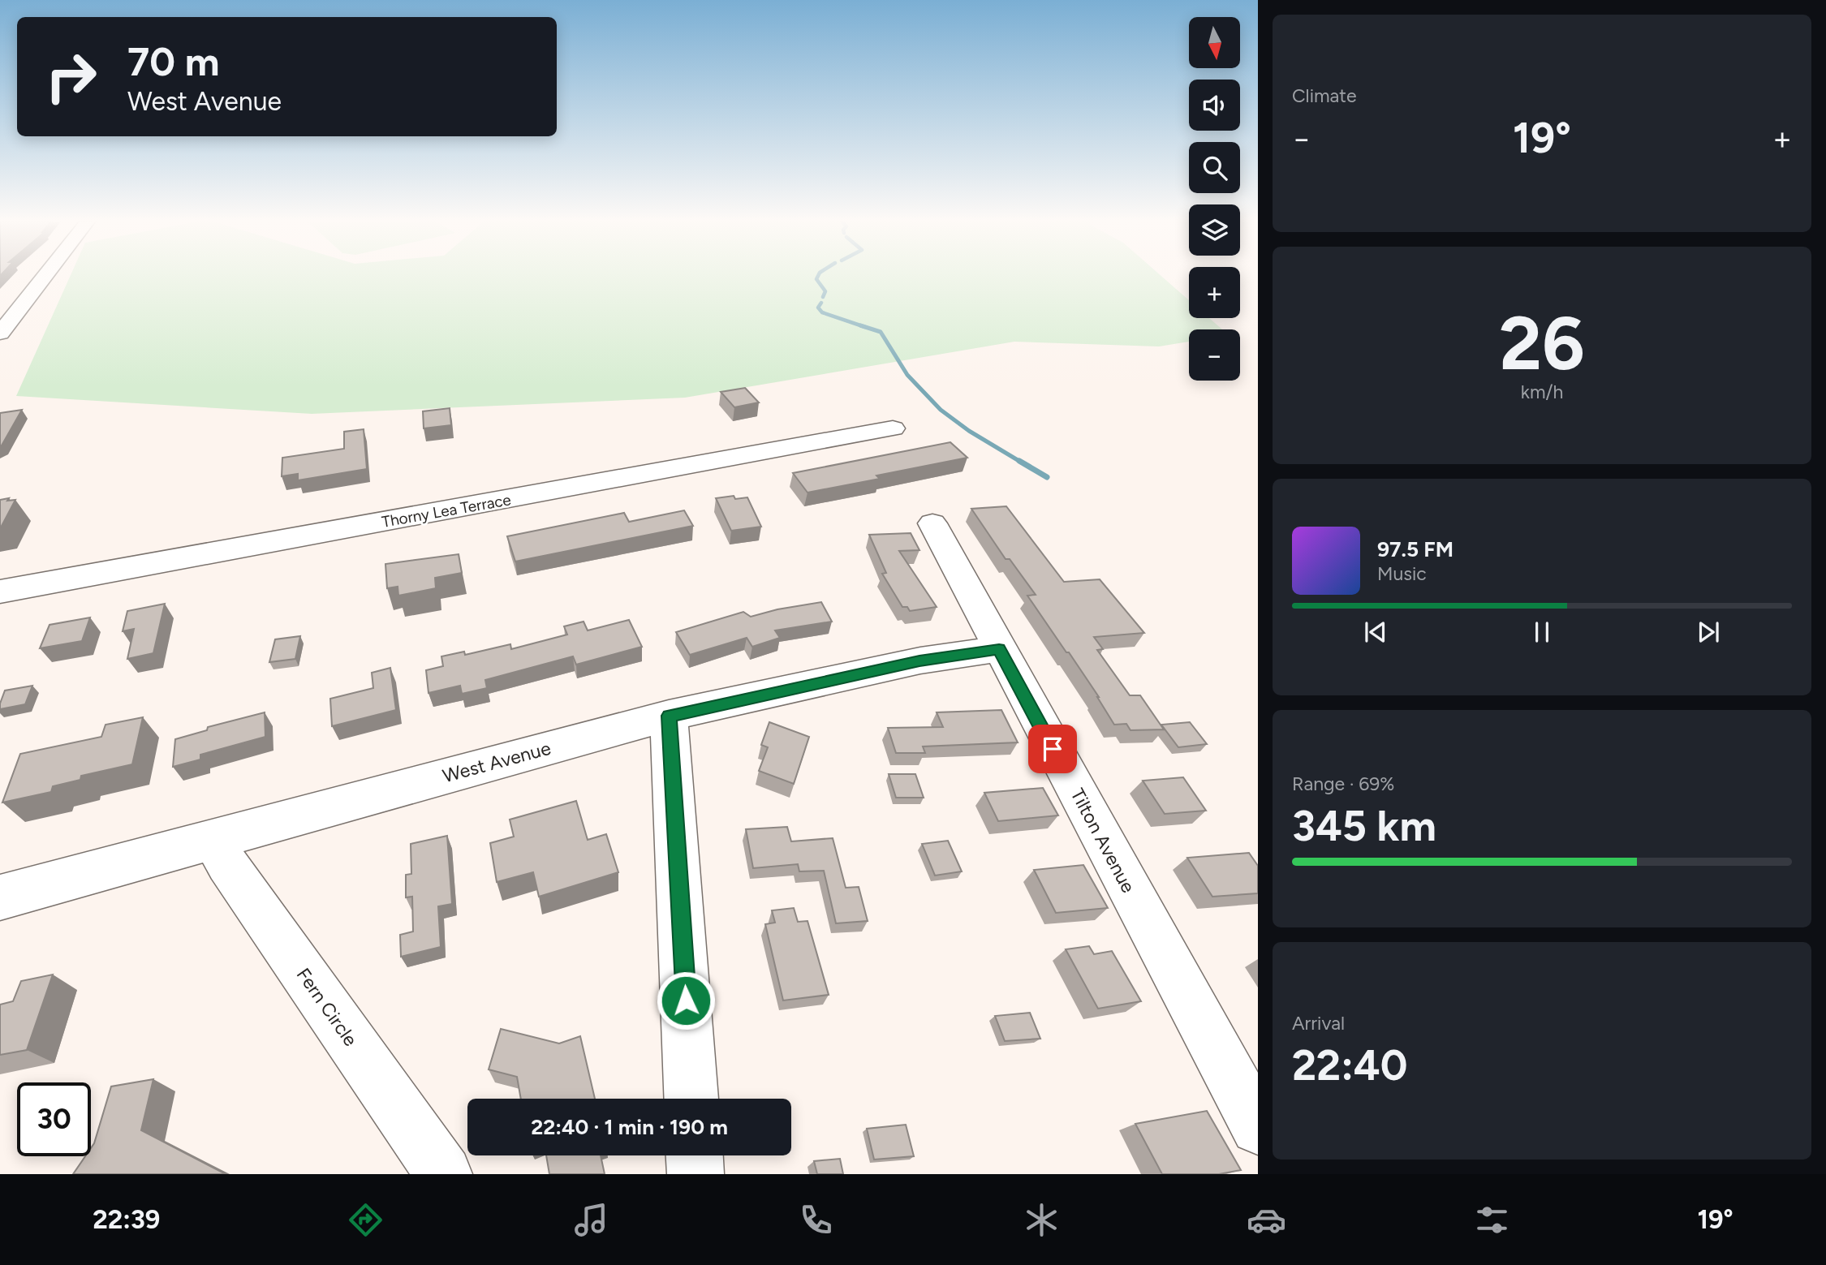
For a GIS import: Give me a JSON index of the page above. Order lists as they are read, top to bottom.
{
  "streets": {
    "street": [
      "Thorny Lea Terrace",
      "West Avenue",
      "Tilton Avenue",
      "Fern Circle"
    ]
  },
  "crossings": [
    ["West Avenue", "Tilton Avenue"],
    ["West Avenue", "Fern Circle"]
  ],
  "north": "bottom",
  "page": {
    "tile": [
      "Climate",
      ["26", "km/h"],
      ["Range · 69%", "345 km"],
      ["Arrival", "22:40"]
    ],
    "map_buttons": ["+", "−"],
    "turn": ["70 m", "West Avenue"],
    "heat": ["−", "19°", "+"],
    "song": ["97.5 FM", "Music"],
    "limit": "30",
    "trip": "22:40 · 1 min · 190 m",
    "tabs": ["22:39", "19°"]
  }
}
